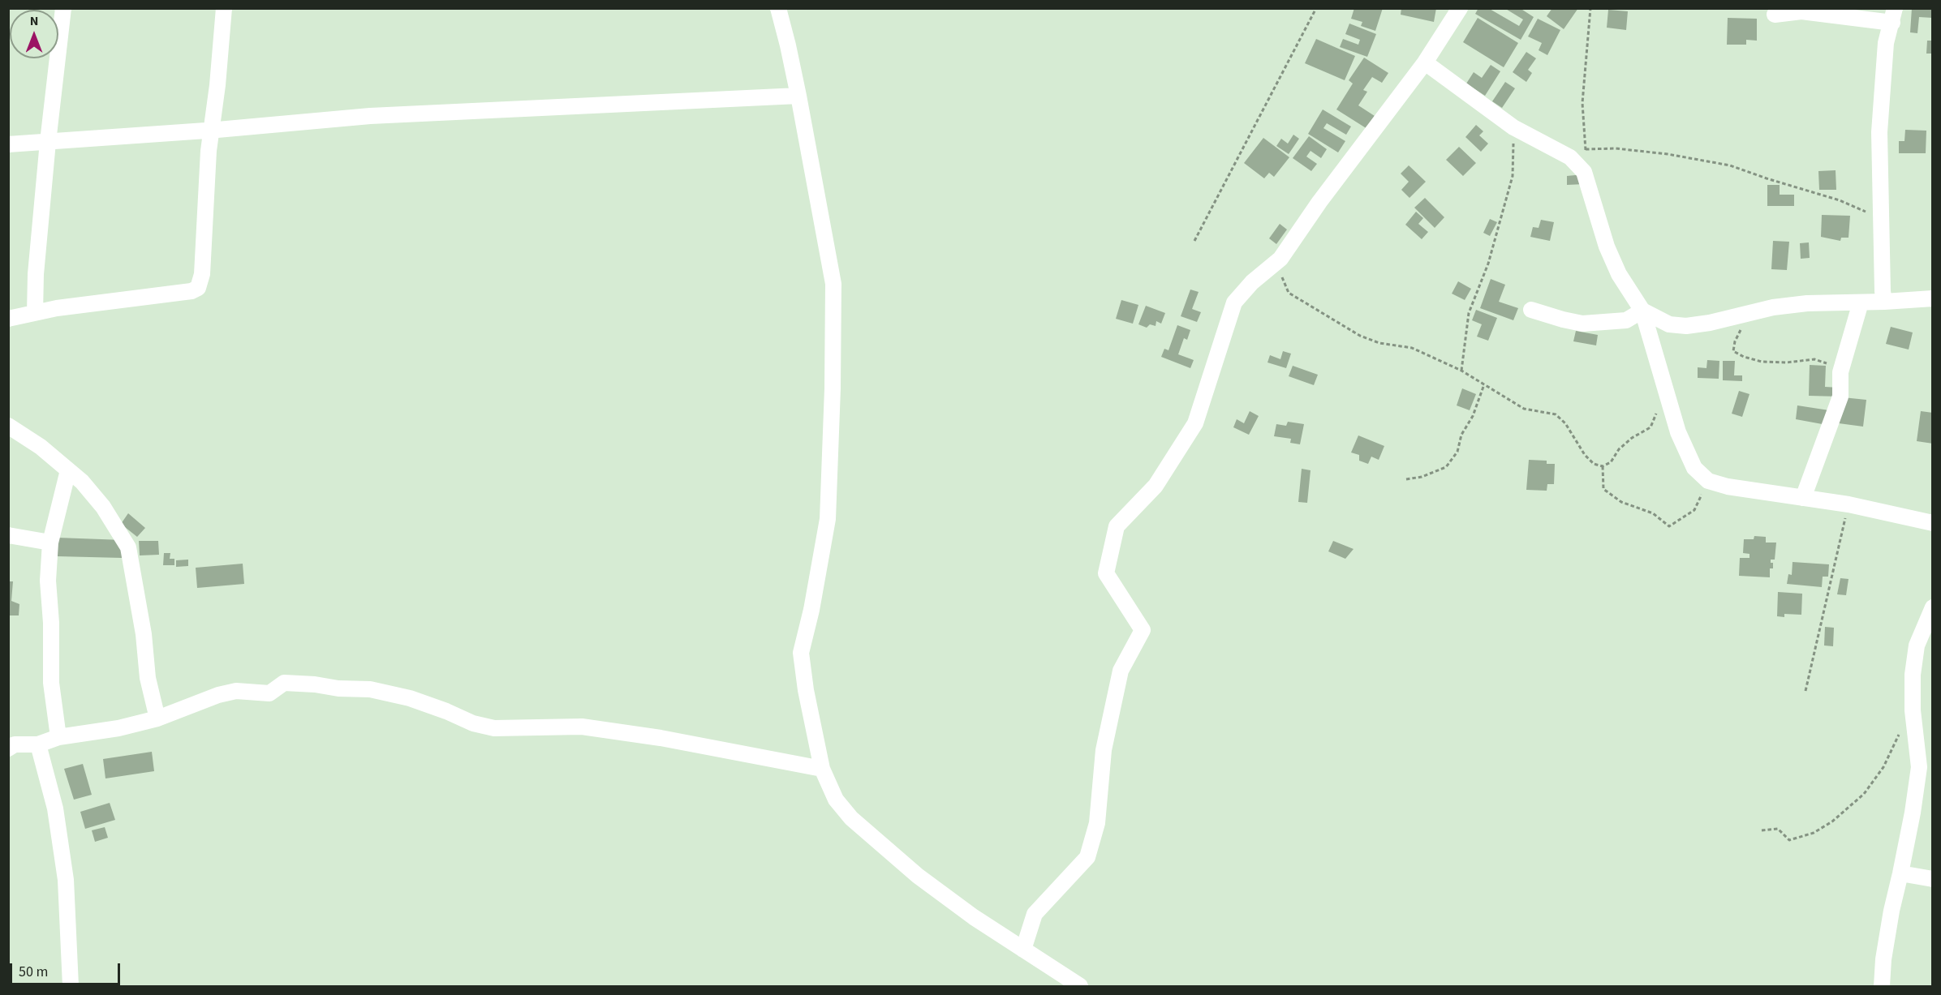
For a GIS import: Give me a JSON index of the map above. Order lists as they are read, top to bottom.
{
  "scale_bar": "50 m",
  "north": "top"
}
